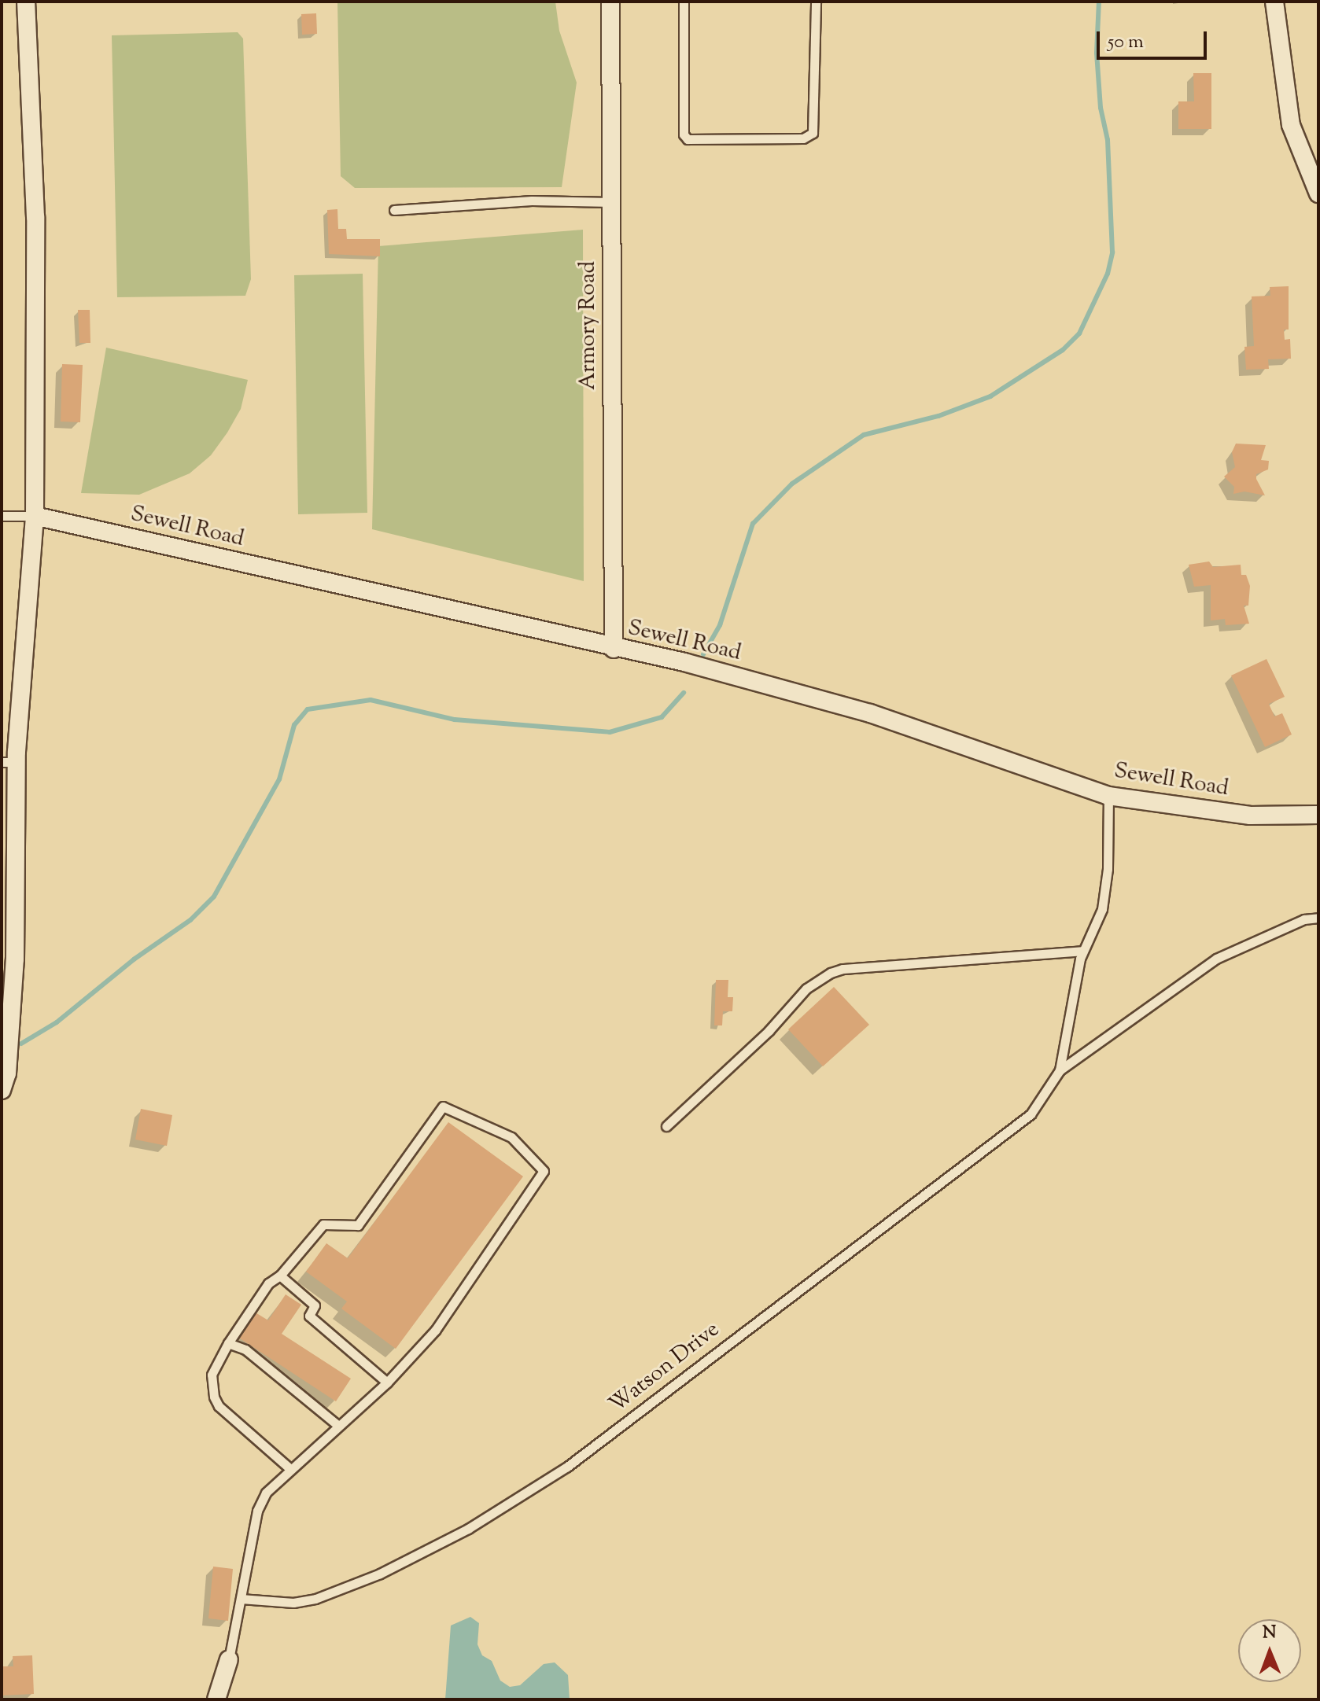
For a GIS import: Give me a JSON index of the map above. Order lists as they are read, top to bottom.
{
  "streets": {
    "street": ["Armory Road", "Sewell Road"],
    "lane": ["Watson Drive"]
  },
  "crossings": [
    ["Armory Road", "Sewell Road"]
  ],
  "scale_bar": "50 m",
  "north": "top"
}
